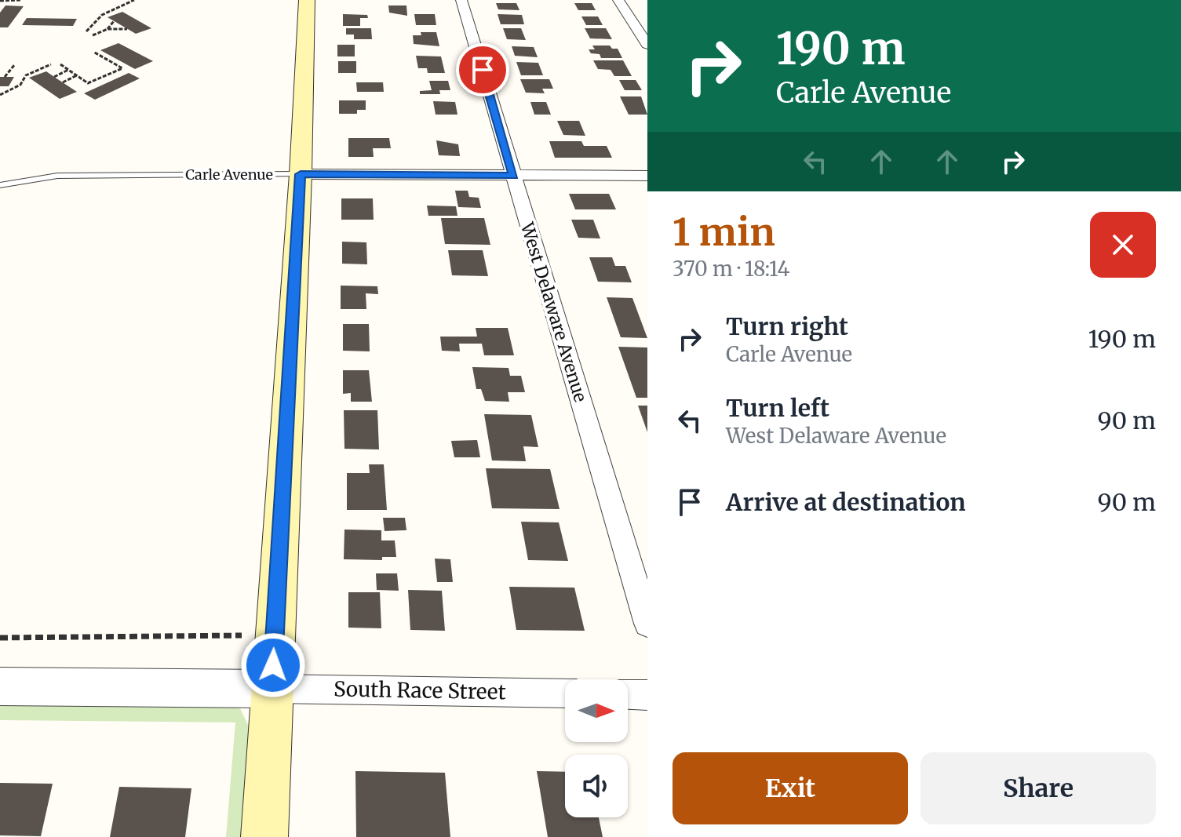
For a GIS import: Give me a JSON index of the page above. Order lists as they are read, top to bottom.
{
  "streets": {
    "street": ["Carle Avenue", "West Delaware Avenue", "South Race Street"]
  },
  "crossings": [
    ["Carle Avenue", "West Delaware Avenue"]
  ],
  "north": "right",
  "page": {
    "turn": ["190 m", "Carle Avenue"],
    "heading": ["1 min", "370 m · 18:14"],
    "list": [
      {
        "name": "Turn right",
        "note": "Carle Avenue",
        "value": "190 m"
      },
      {
        "name": "Turn left",
        "note": "West Delaware Avenue",
        "value": "90 m"
      },
      {
        "name": "Arrive at destination",
        "value": "90 m"
      }
    ],
    "buttons": ["Exit", "Share"]
  }
}
